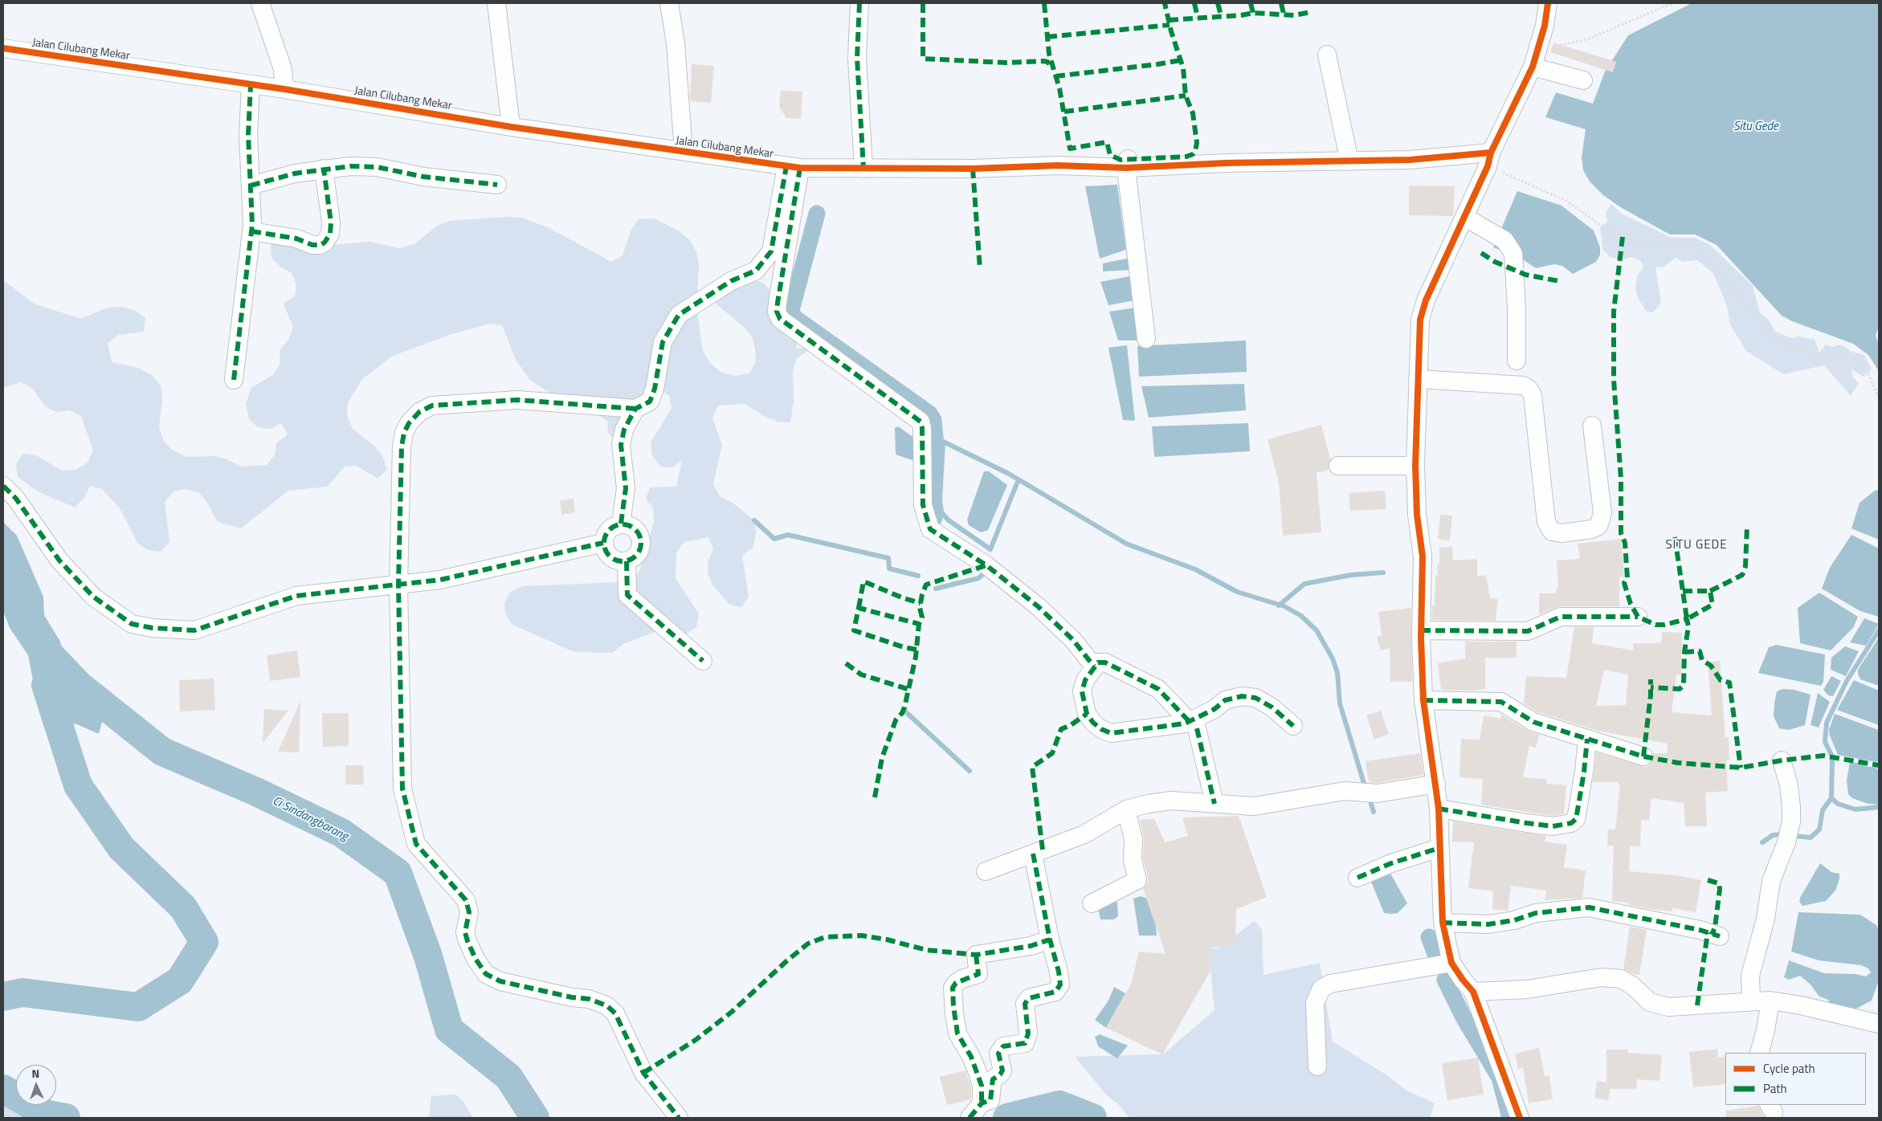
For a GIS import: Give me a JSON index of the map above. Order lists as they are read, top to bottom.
{
  "streets": {
    "street": ["Jalan Cilubang Mekar"]
  },
  "districts": ["SITU GEDE"],
  "water": ["Situ Gede", "Ci Sindangbarang"],
  "legend": ["Cycle path", "Path"],
  "north": "top"
}
